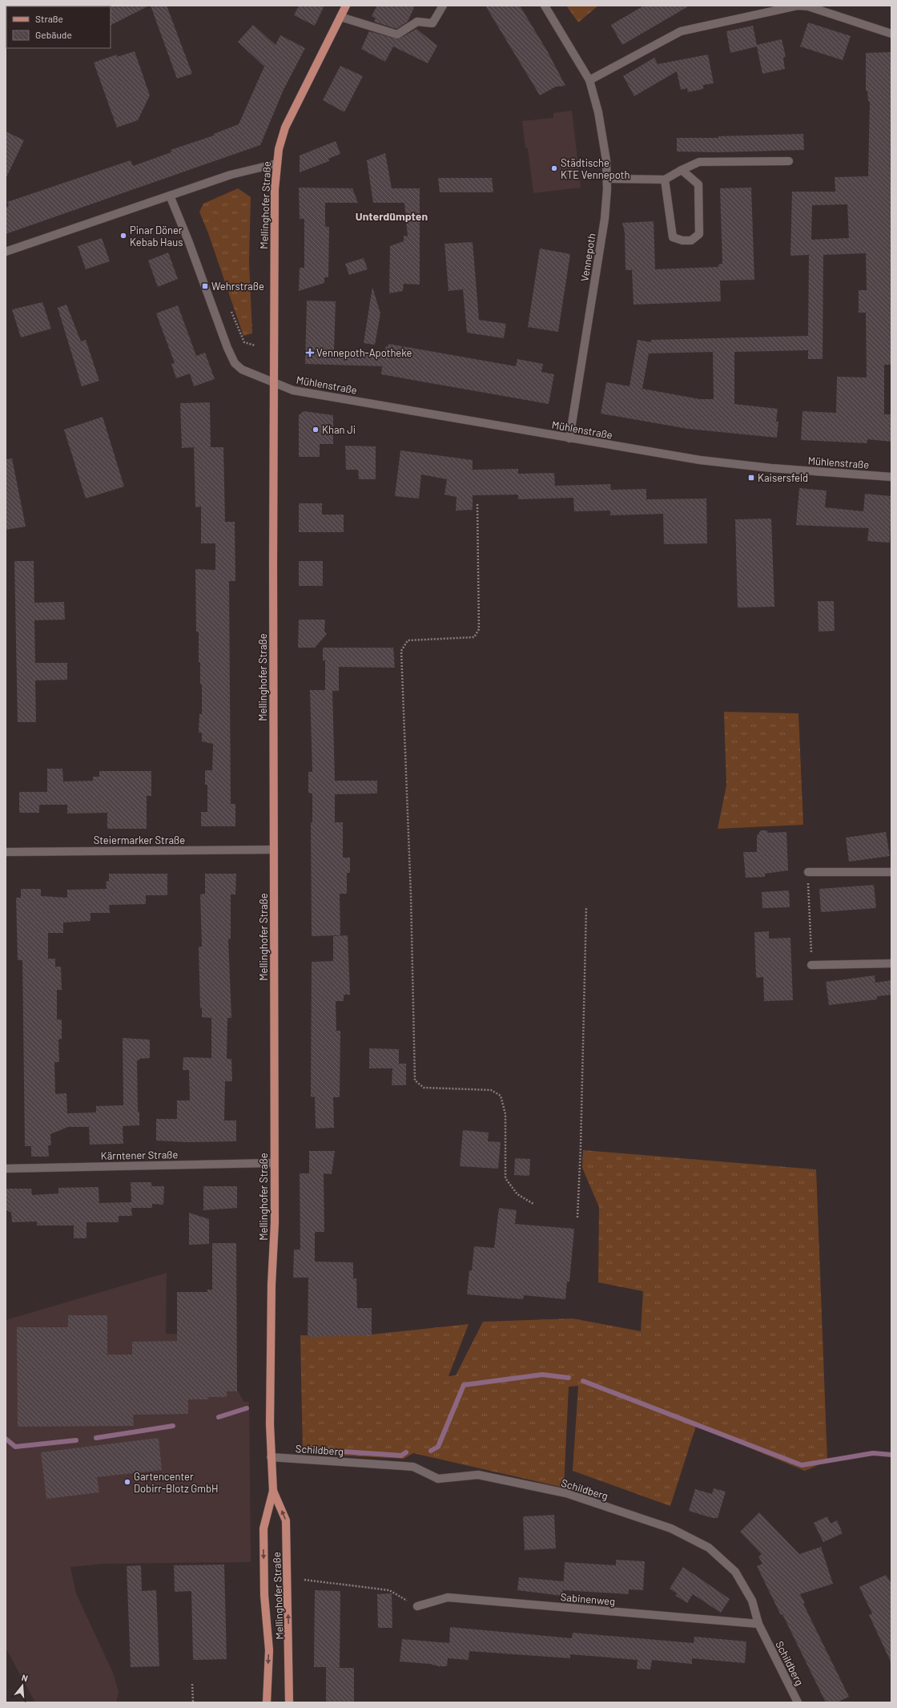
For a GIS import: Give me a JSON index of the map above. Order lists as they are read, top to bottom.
{
  "streets": {
    "main road": ["Mellinghofer Straße"],
    "street": [
      "Vennepoth",
      "Mühlenstraße",
      "Steiermarker Straße",
      "Kärntener Straße",
      "Schildberg",
      "Sabinenweg"
    ]
  },
  "crossings": [
    ["Mellinghofer Straße", "Mühlenstraße"],
    ["Mellinghofer Straße", "Steiermarker Straße"],
    ["Mellinghofer Straße", "Kärntener Straße"],
    ["Mellinghofer Straße", "Schildberg"],
    ["Vennepoth", "Mühlenstraße"],
    ["Schildberg", "Sabinenweg"]
  ],
  "districts": ["Unterdümpten"],
  "places": {
    "other": [
      "Städtische KTE Vennepoth",
      "Pinar Döner Kebab Haus",
      "Khan Ji",
      "Gartencenter Dobirr-Blotz GmbH"
    ],
    "transit": ["Wehrstraße", "Kaisersfeld"],
    "health": ["Vennepoth-Apotheke"]
  },
  "legend": ["Straße", "Gebäude"],
  "north": "top"
}
